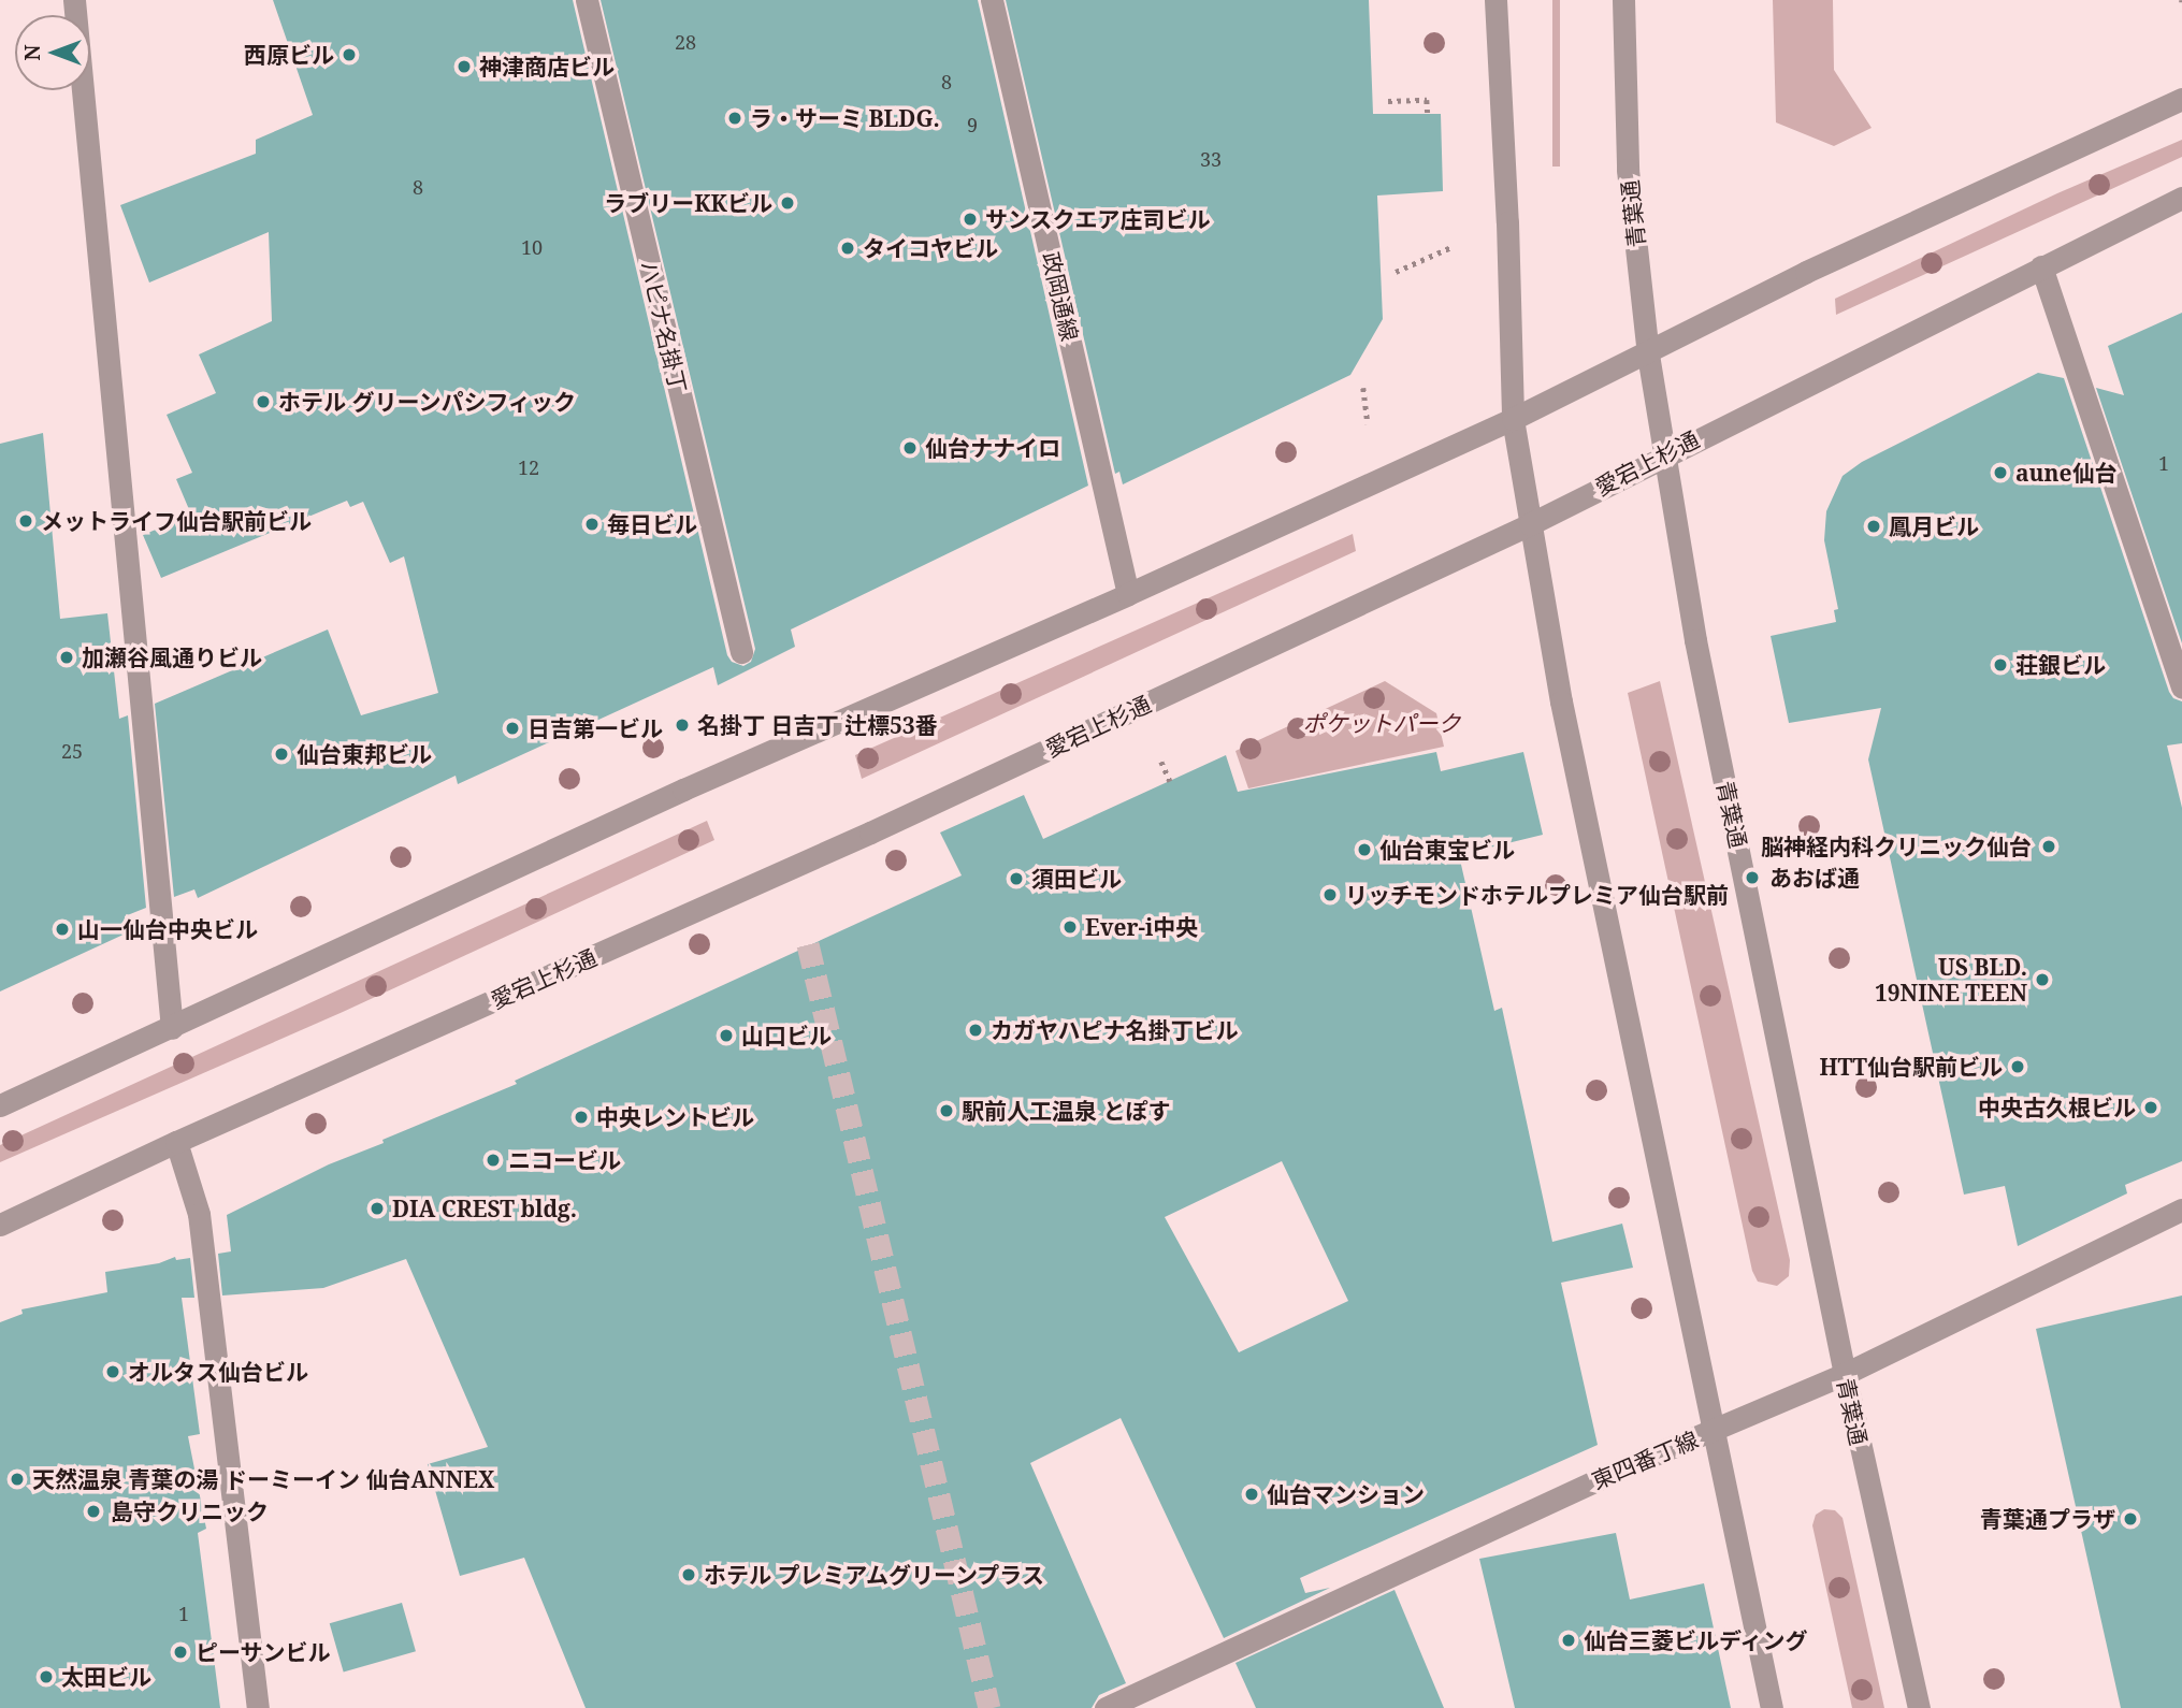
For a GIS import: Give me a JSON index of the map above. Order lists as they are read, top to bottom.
{
  "streets": {
    "street": [
      "青葉通",
      "政岡通線",
      "ハピナ名掛丁",
      "愛宕上杉通",
      "東四番丁線"
    ]
  },
  "crossings": [
    ["青葉通", "愛宕上杉通"],
    ["青葉通", "東四番丁線"]
  ],
  "parks": ["ポケットパーク"],
  "places": [
    "西原ビル",
    "神津商店ビル",
    "ラ・サーミ BLDG.",
    "ラブリーKKビル",
    "サンスクエア庄司ビル",
    "タイコヤビル",
    "ホテル グリーンパシフィック",
    "仙台ナナイロ",
    "aune仙台",
    "メットライフ仙台駅前ビル",
    "毎日ビル",
    "鳳月ビル",
    "加瀬谷風通りビル",
    "荘銀ビル",
    "名掛丁 日吉丁 辻標53番",
    "日吉第一ビル",
    "仙台東邦ビル",
    "脳神経内科クリニック仙台",
    "仙台東宝ビル",
    "あおば通",
    "須田ビル",
    "リッチモンドホテルプレミア仙台駅前",
    "Ever-i中央",
    "山一仙台中央ビル",
    "US BLD. 19NINE TEEN",
    "カガヤハピナ名掛丁ビル",
    "山口ビル",
    "HTT仙台駅前ビル",
    "中央古久根ビル",
    "駅前人工温泉 とぽす",
    "中央レントビル",
    "ニコービル",
    "DIA CREST bldg.",
    "オルタス仙台ビル",
    "天然温泉 青葉の湯 ドーミーイン 仙台ANNEX",
    "仙台マンション",
    "島守クリニック",
    "青葉通プラザ",
    "ホテル プレミアムグリーンプラス",
    "仙台三菱ビルディング",
    "ピーサンビル",
    "太田ビル"
  ],
  "house_numbers": [
    "28",
    "8",
    "9",
    "33",
    "8",
    "10",
    "1",
    "12",
    "25",
    "1"
  ],
  "north": "left"
}
